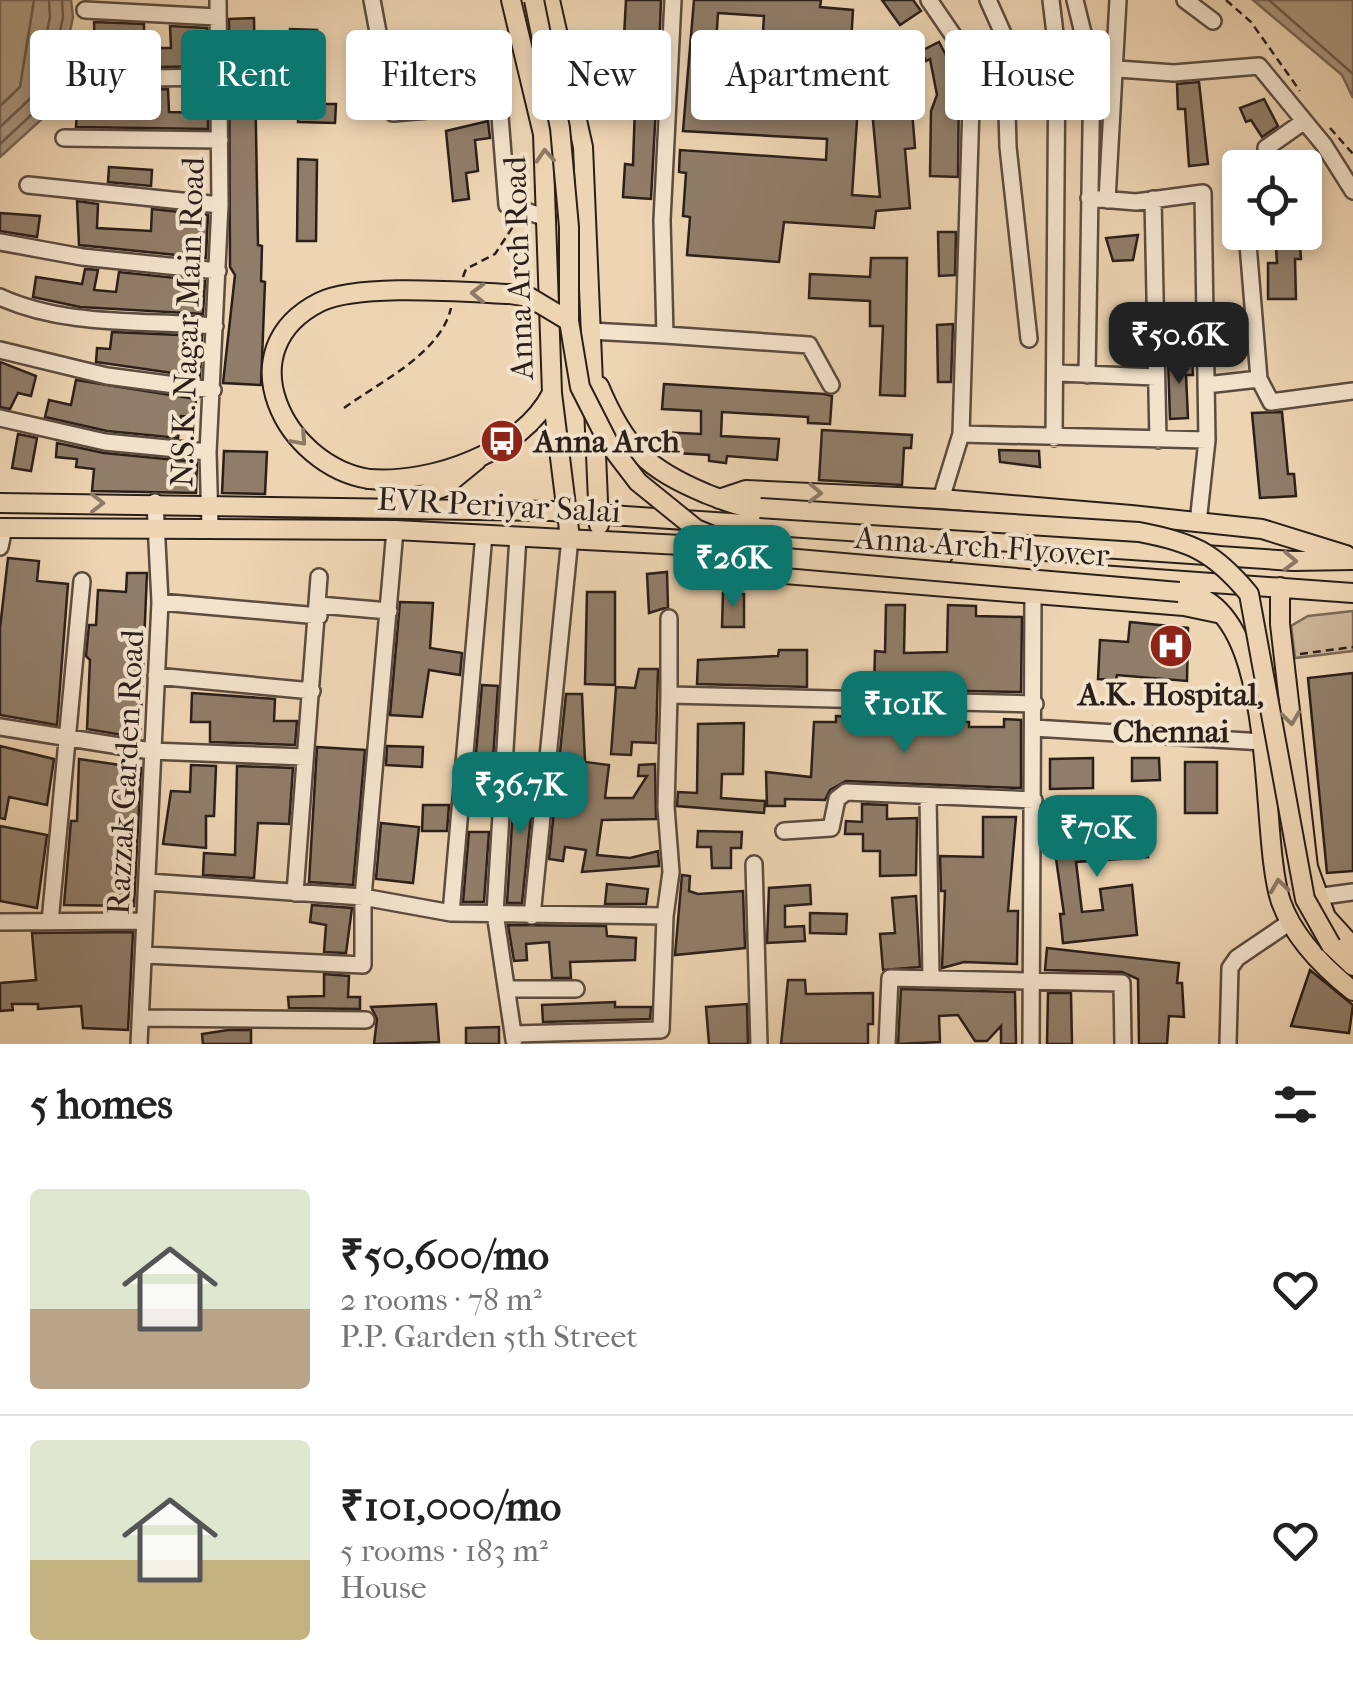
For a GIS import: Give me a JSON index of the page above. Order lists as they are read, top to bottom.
{
  "streets": {
    "main road": ["Anna Arch Road", "EVR Periyar Salai", "Anna Arch Flyover"],
    "street": ["N.S.K. Nagar Main Road", "Razzak Garden Road"]
  },
  "crossings": [
    ["Anna Arch Road", "EVR Periyar Salai"],
    ["Anna Arch Road", "Anna Arch Flyover"],
    ["N.S.K. Nagar Main Road", "EVR Periyar Salai"],
    ["EVR Periyar Salai", "Razzak Garden Road"]
  ],
  "places": {
    "bus stop": ["Anna Arch"],
    "hospital": ["A.K. Hospital, Chennai"]
  },
  "page": {
    "chip": [
      "Buy",
      "Rent",
      "Filters",
      "New",
      "Apartment",
      "House"
    ],
    "price": [
      "₹50.6K",
      "₹26K",
      "₹101K",
      "₹36.7K",
      "₹70K"
    ],
    "heading": "5 homes",
    "list": [
      {
        "name": "₹50,600/mo",
        "note": "2 rooms · 78 m² · P.P. Garden 5th Street"
      },
      {
        "name": "₹101,000/mo",
        "note": "5 rooms · 183 m² · House"
      }
    ]
  }
}
